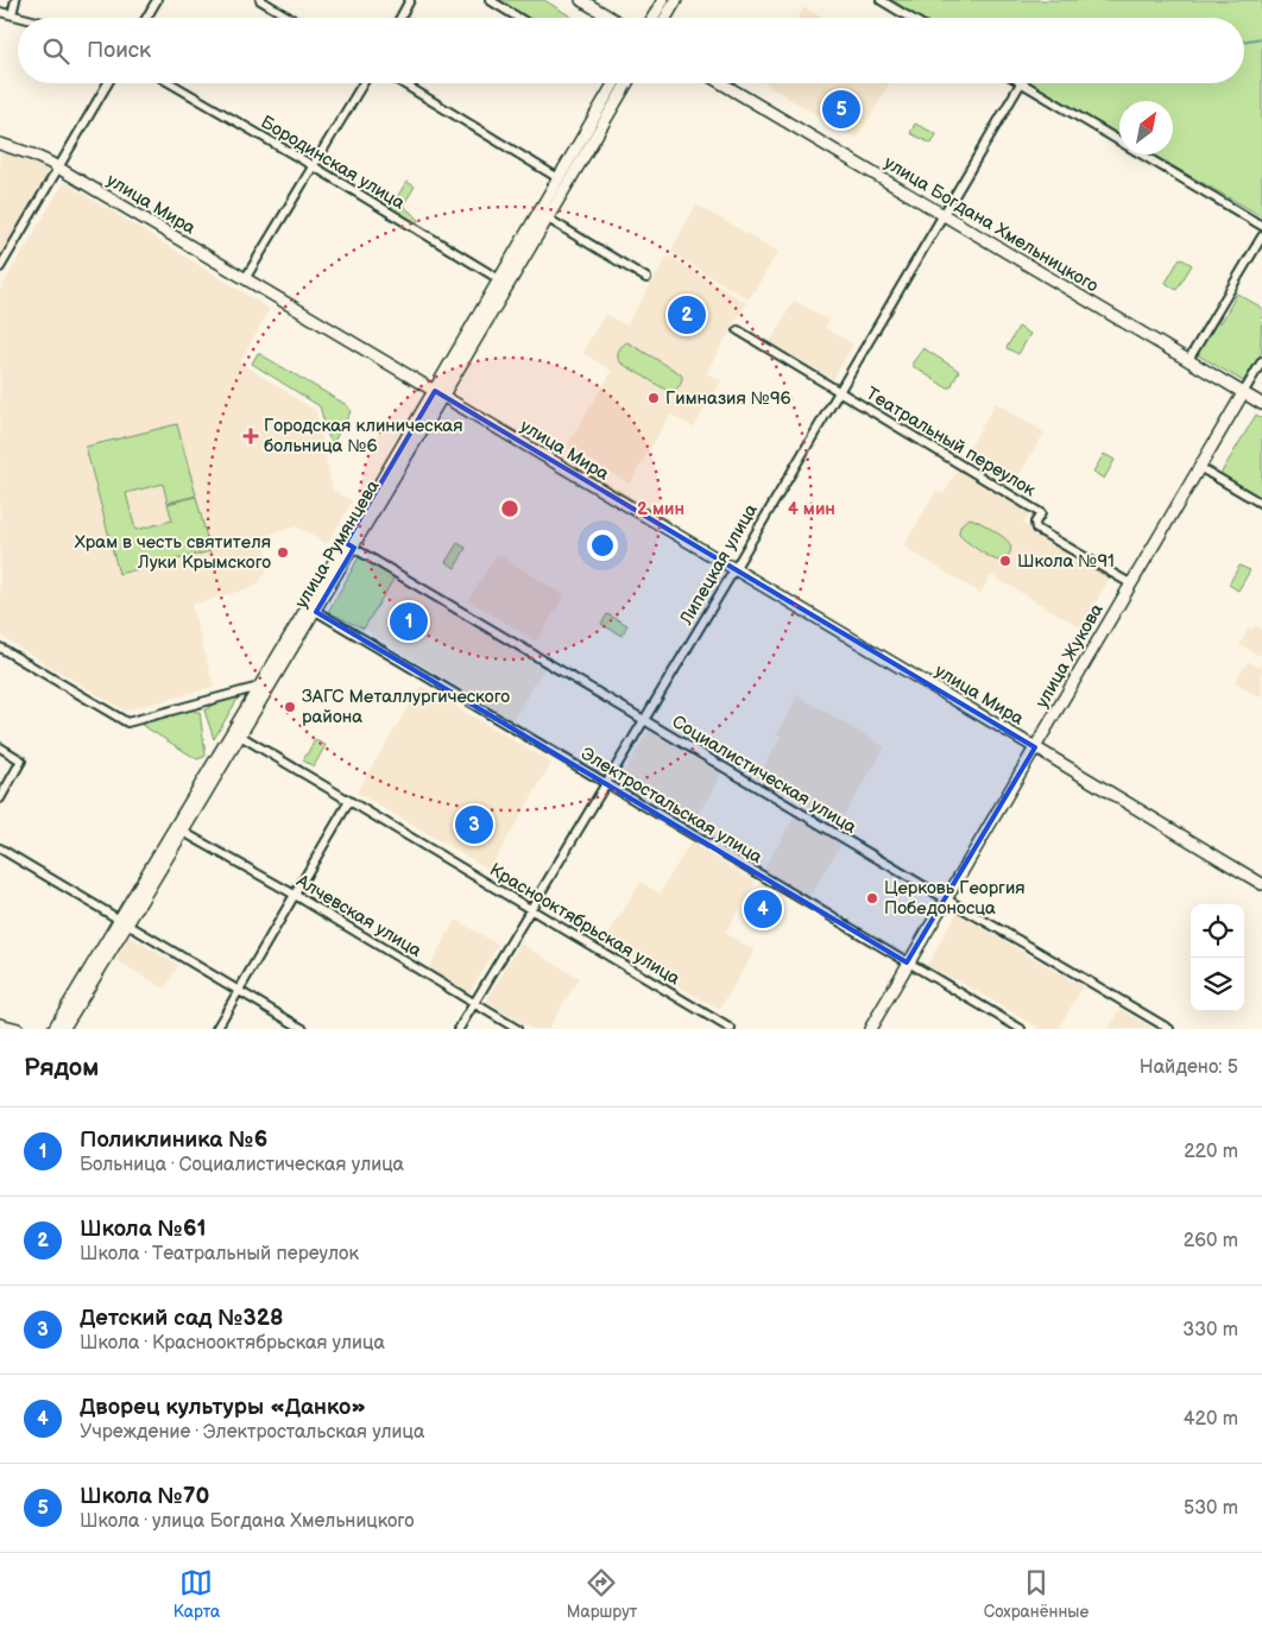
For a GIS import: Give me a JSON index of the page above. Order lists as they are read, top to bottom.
{
  "streets": {
    "main road": [
      "улица Мира",
      "улица Богдана Хмельницкого",
      "улица Румянцева",
      "улица Жукова"
    ],
    "street": [
      "Бородинская улица",
      "Театральный переулок",
      "Липецкая улица",
      "Социалистическая улица",
      "Электростальская улица",
      "Алчевская улица",
      "Краснооктябрьская улица"
    ]
  },
  "crossings": [
    ["Бородинская улица", "улица Румянцева"],
    ["улица Мира", "улица Румянцева"],
    ["улица Мира", "Липецкая улица"],
    ["улица Мира", "улица Жукова"],
    ["улица Богдана Хмельницкого", "Липецкая улица"],
    ["улица Богдана Хмельницкого", "улица Жукова"],
    ["Театральный переулок", "Липецкая улица"],
    ["Театральный переулок", "улица Жукова"],
    ["улица Румянцева", "Социалистическая улица"],
    ["улица Румянцева", "Электростальская улица"],
    ["улица Румянцева", "Алчевская улица"],
    ["улица Румянцева", "Краснооктябрьская улица"],
    ["Липецкая улица", "Социалистическая улица"],
    ["Липецкая улица", "Электростальская улица"],
    ["Липецкая улица", "Алчевская улица"],
    ["Липецкая улица", "Краснооктябрьская улица"],
    ["улица Жукова", "Социалистическая улица"],
    ["улица Жукова", "Электростальская улица"]
  ],
  "places": {
    "other": [
      "Гимназия №96",
      "Храм в честь святителя Луки Крымского",
      "Школа №91",
      "ЗАГС Металлургического района",
      "Церковь Георгия Победоносца"
    ],
    "health": ["Городская клиническая больница №6"]
  },
  "north": "top right",
  "page": {
    "search": "Поиск",
    "pins": [
      "5",
      "2",
      "1",
      "3",
      "4"
    ],
    "heading": ["Рядом", "Найдено: 5"],
    "list": [
      {
        "mark": "1",
        "name": "Поликлиника №6",
        "note": "Больница · Социалистическая улица",
        "value": "220 m"
      },
      {
        "mark": "2",
        "name": "Школа №61",
        "note": "Школа · Театральный переулок",
        "value": "260 m"
      },
      {
        "mark": "3",
        "name": "Детский сад №328",
        "note": "Школа · Краснооктябрьская улица",
        "value": "330 m"
      },
      {
        "mark": "4",
        "name": "Дворец культуры «Данко»",
        "note": "Учреждение · Электростальская улица",
        "value": "420 m"
      },
      {
        "mark": "5",
        "name": "Школа №70",
        "note": "Школа · улица Богдана Хмельницкого",
        "value": "530 m"
      }
    ],
    "nav": ["Карта", "Маршрут", "Сохранённые"]
  },
  "rings": ["2 мин", "4 мин"]
}
